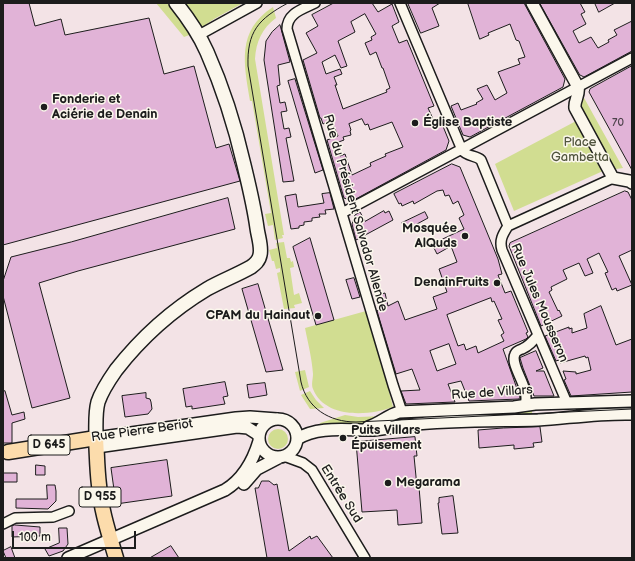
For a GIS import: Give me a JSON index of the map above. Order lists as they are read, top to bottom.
{
  "streets": {
    "main road": ["Rue Pierre Beriot", "D 645", "D 955"],
    "street": [
      "Rue du Président Salvador Allende",
      "Rue Jules Mousseron",
      "Rue de Villars",
      "Entrée Sud"
    ]
  },
  "crossings": [
    ["Rue du Président Salvador Allende", "Rue de Villars"],
    ["Rue Jules Mousseron", "Rue de Villars"],
    ["Rue de Villars", "Rue Pierre Beriot"],
    ["Rue de Villars", "Entrée Sud"],
    ["Rue Pierre Beriot", "Entrée Sud"],
    ["Rue Pierre Beriot", "D 955"]
  ],
  "parks": ["Place Gambetta"],
  "places": [
    "Fonderie et Aciérie de Denain",
    "Église Baptiste",
    "Mosquée AlQuds",
    "DenainFruits",
    "CPAM du Hainaut",
    "Puits Villars Épuisement",
    "Megarama"
  ],
  "house_numbers": ["70"],
  "scale_bar": "100 m"
}
